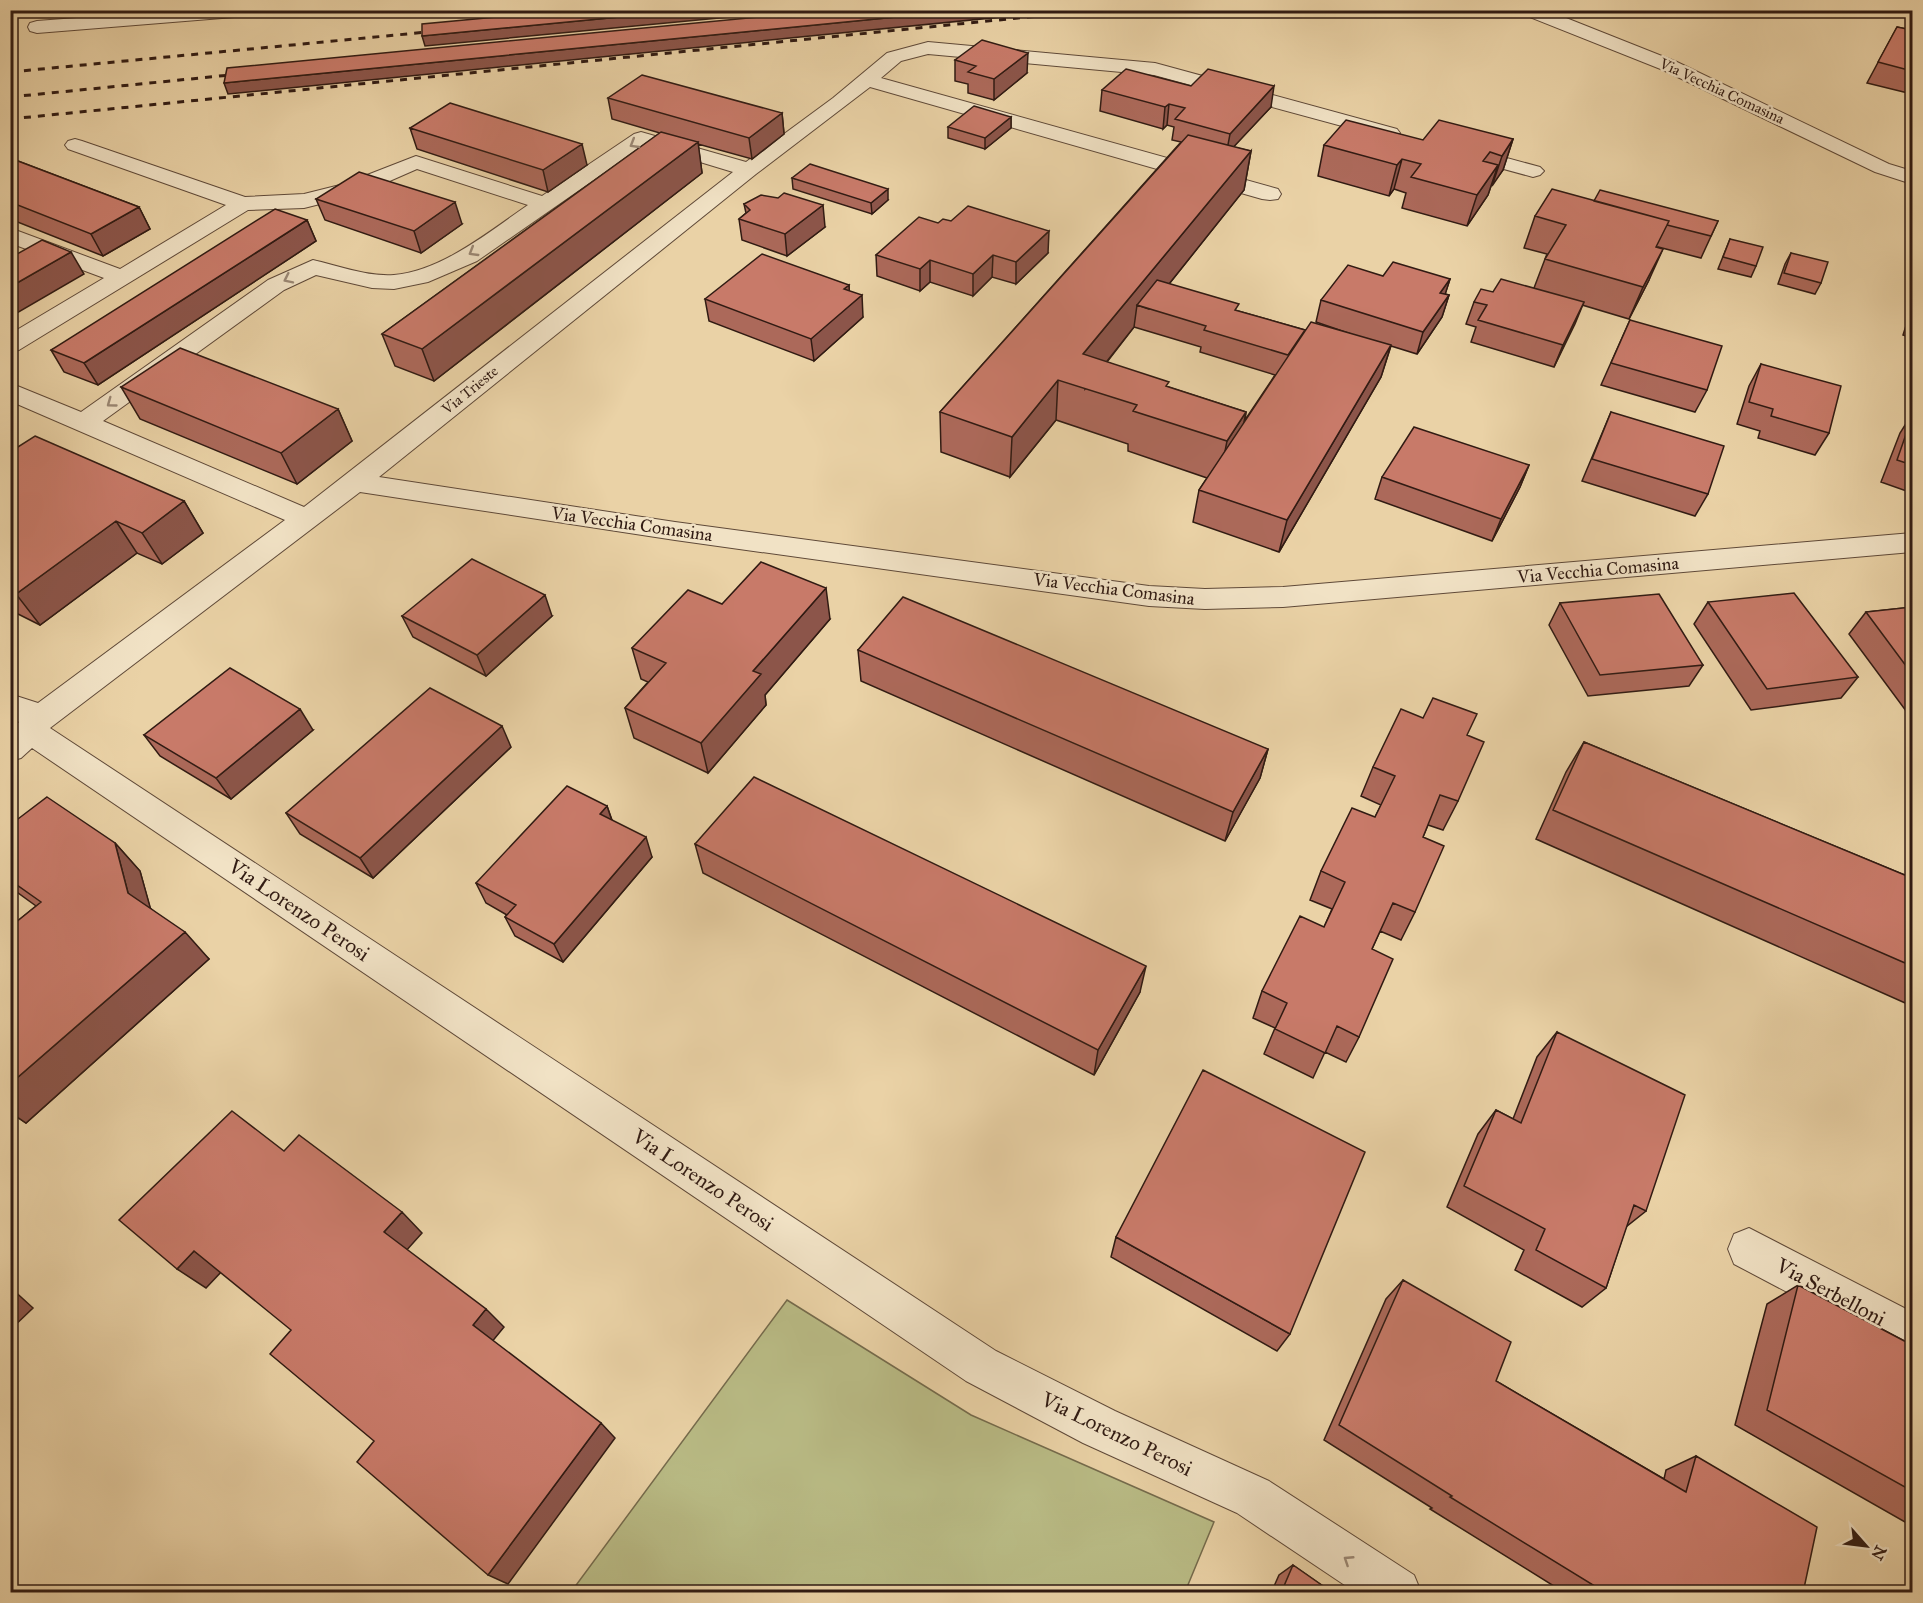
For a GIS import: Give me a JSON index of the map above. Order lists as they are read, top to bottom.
{
  "streets": {
    "street": [
      "Via Vecchia Comasina",
      "Via Trieste",
      "Via Lorenzo Perosi",
      "Via Serbelloni"
    ]
  },
  "crossings": [
    ["Via Vecchia Comasina", "Via Trieste"],
    ["Via Trieste", "Via Lorenzo Perosi"]
  ],
  "one_way": ["Via Lorenzo Perosi"],
  "north": "bottom right"
}
